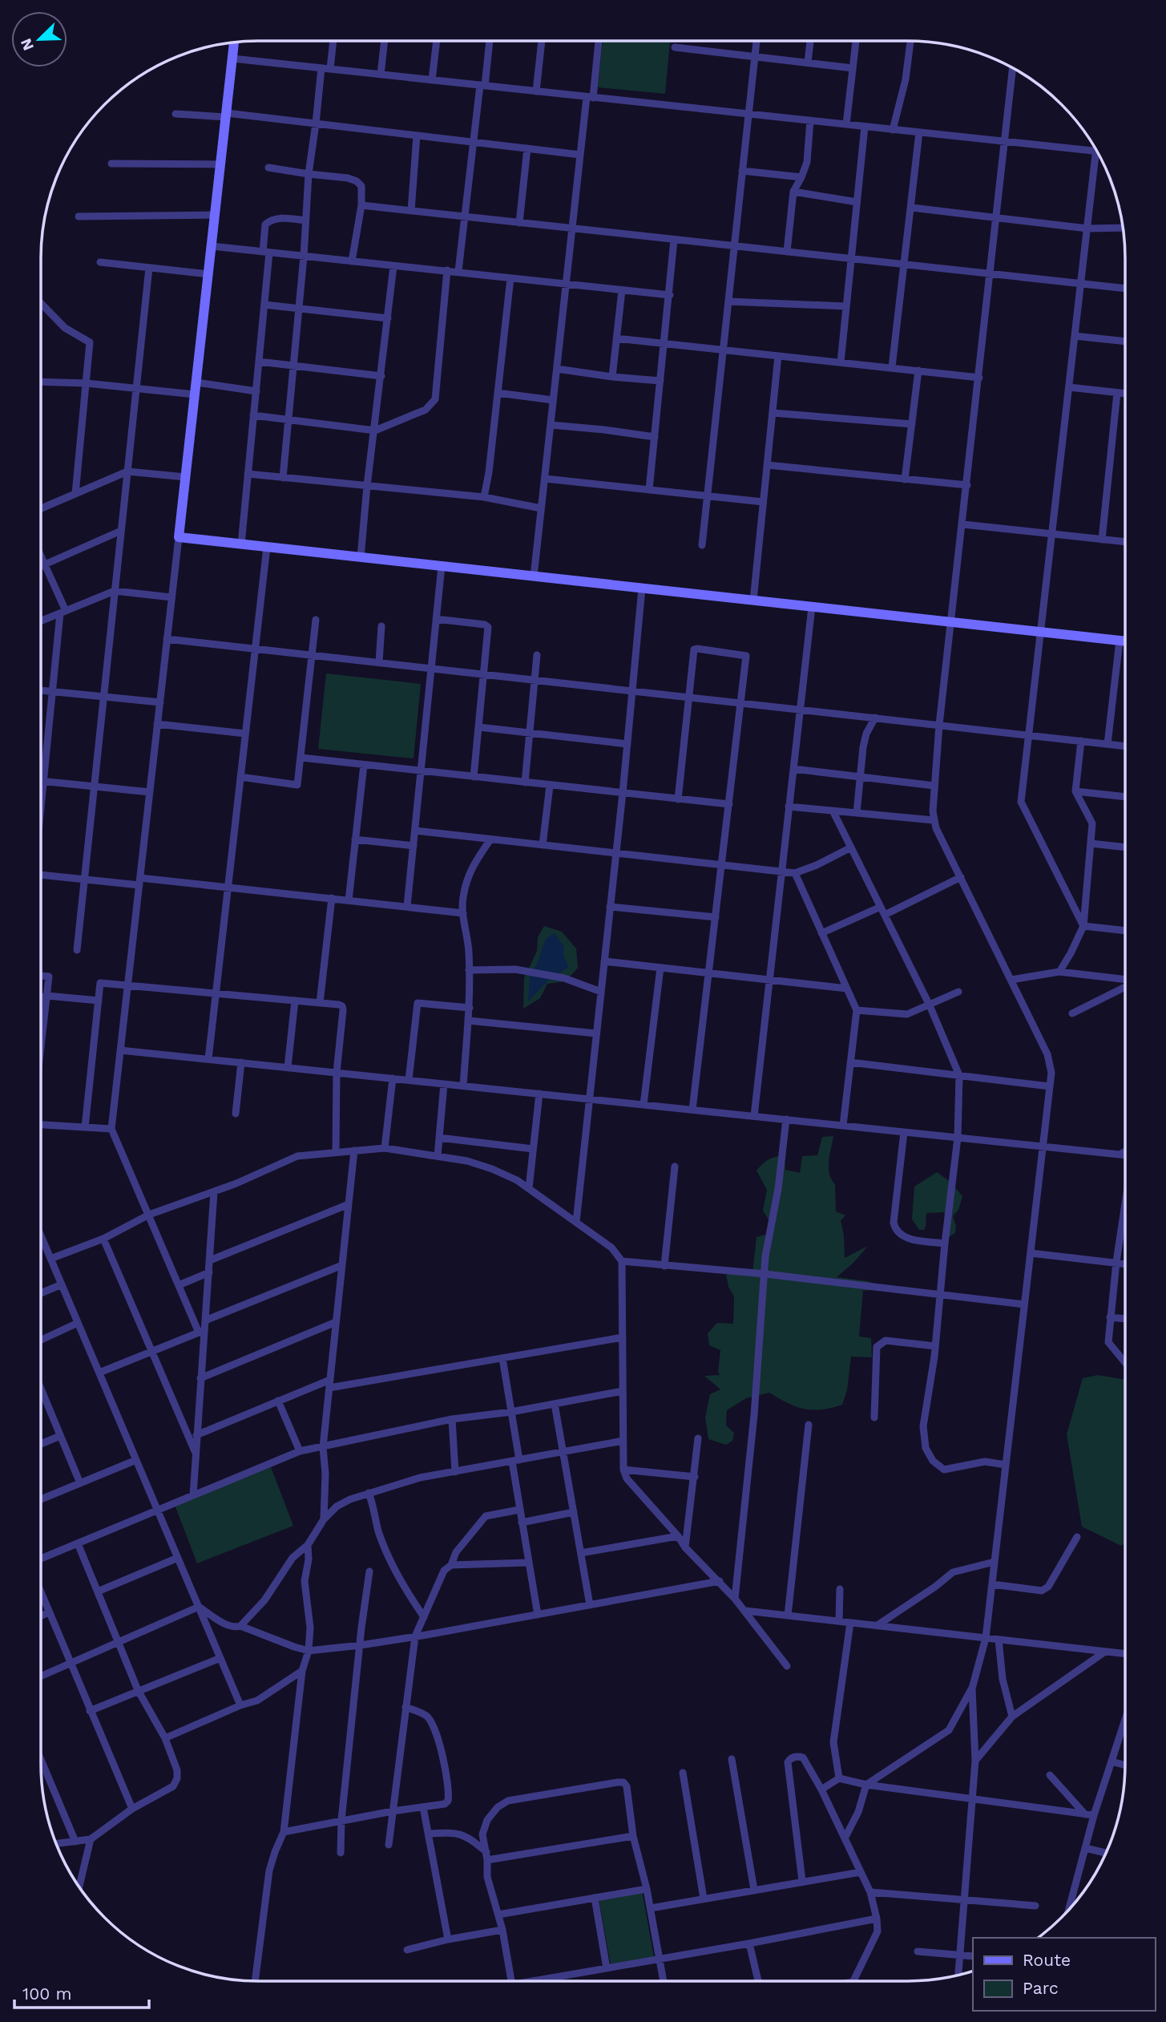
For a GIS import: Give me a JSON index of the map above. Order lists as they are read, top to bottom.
{
  "legend": ["Route", "Parc"],
  "scale_bar": "100 m",
  "north": "bottom left"
}
